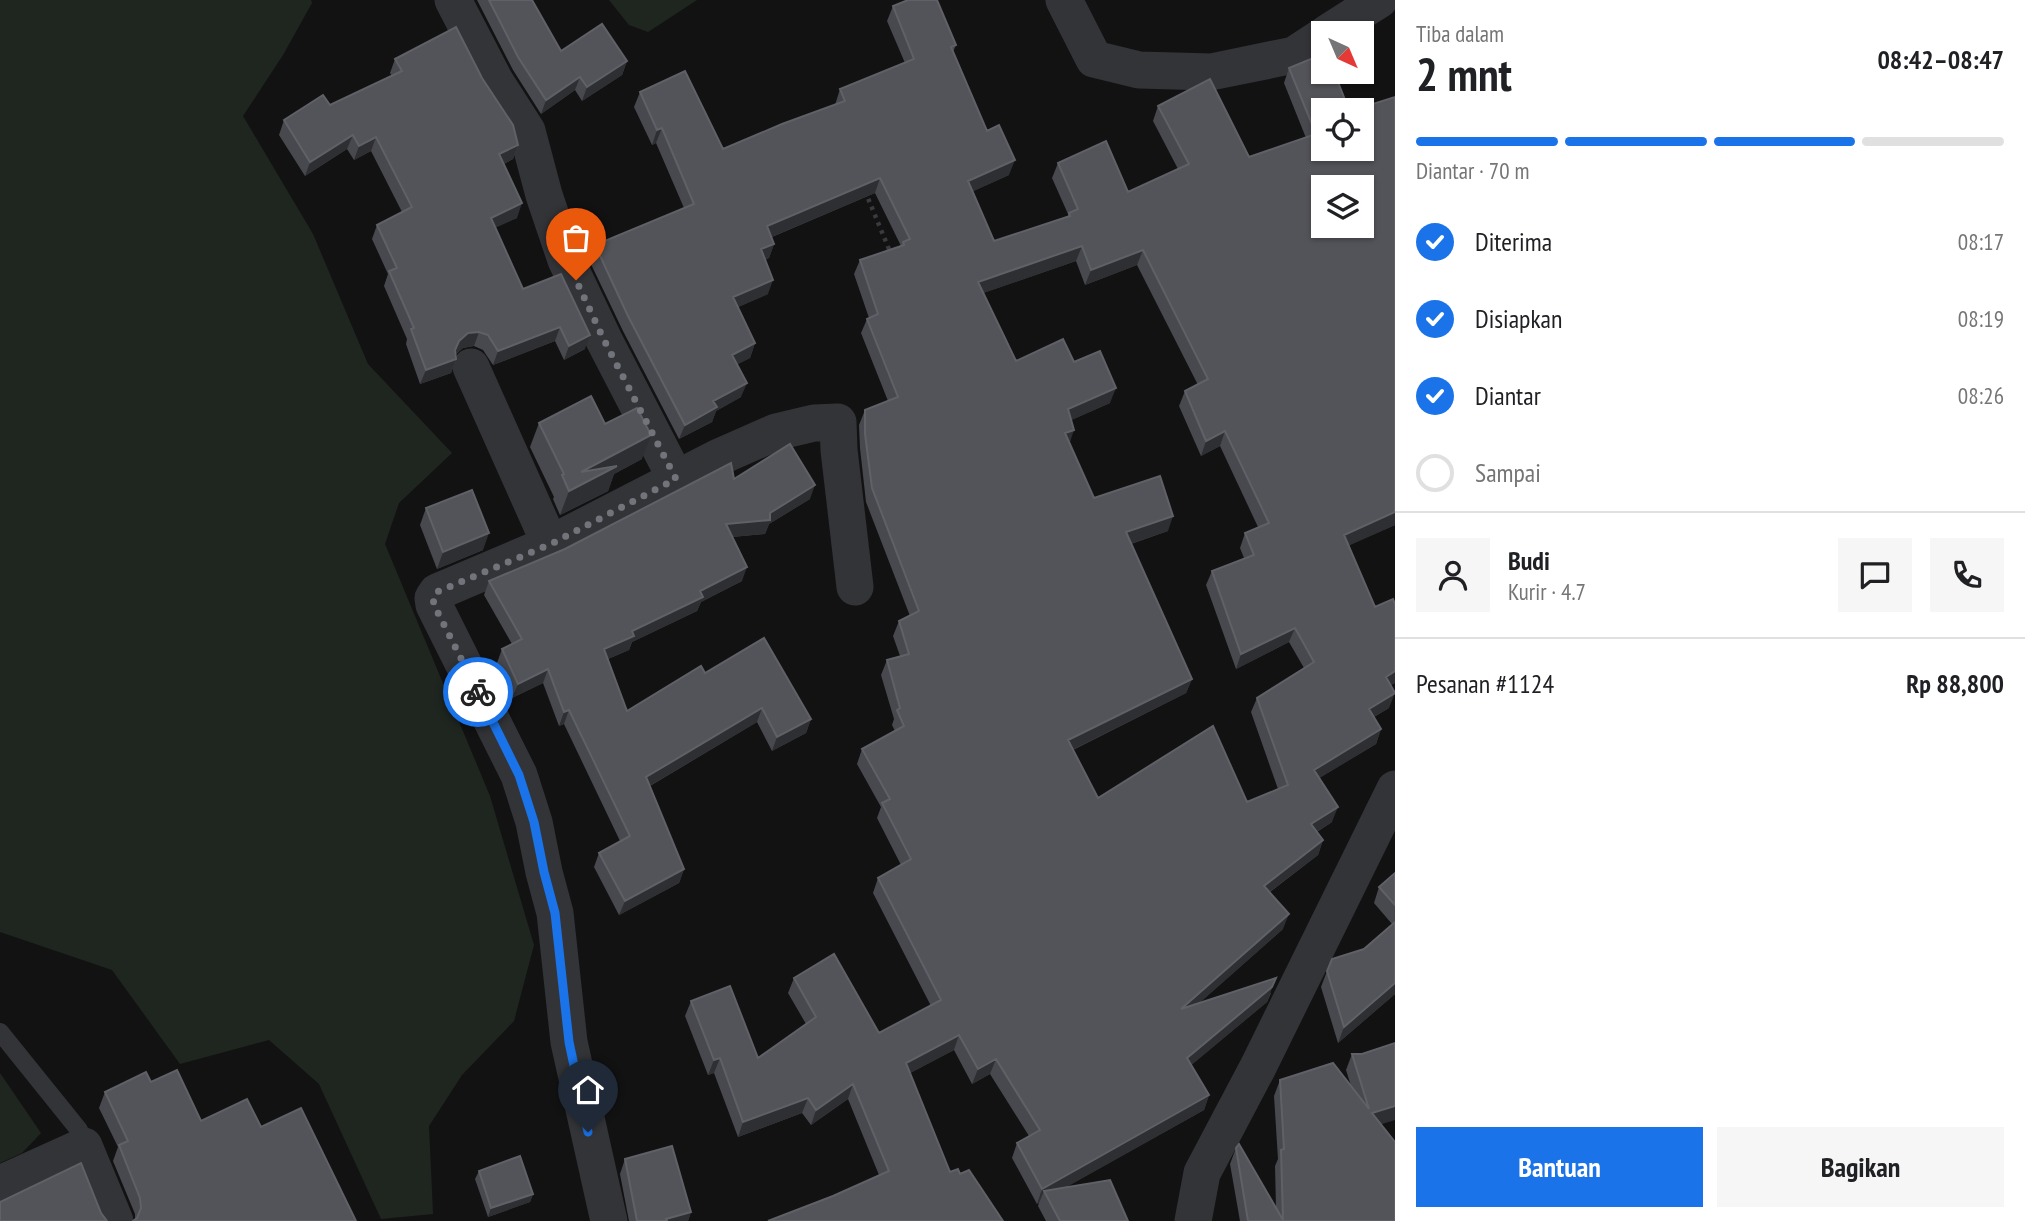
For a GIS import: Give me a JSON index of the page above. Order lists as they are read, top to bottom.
{
  "north": "bottom right",
  "page": {
    "heading": ["2 mnt", "Tiba dalam", "08:42–08:47"],
    "panel": [
      "Budi",
      "Kurir · 4.7",
      "Pesanan #1124",
      "Rp 88,800"
    ],
    "bar": "Diantar · 70 m",
    "list": [
      ["Diterima", "08:17"],
      ["Disiapkan", "08:19"],
      ["Diantar", "08:26"],
      "Sampai"
    ],
    "buttons": ["Bantuan", "Bagikan"]
  }
}
